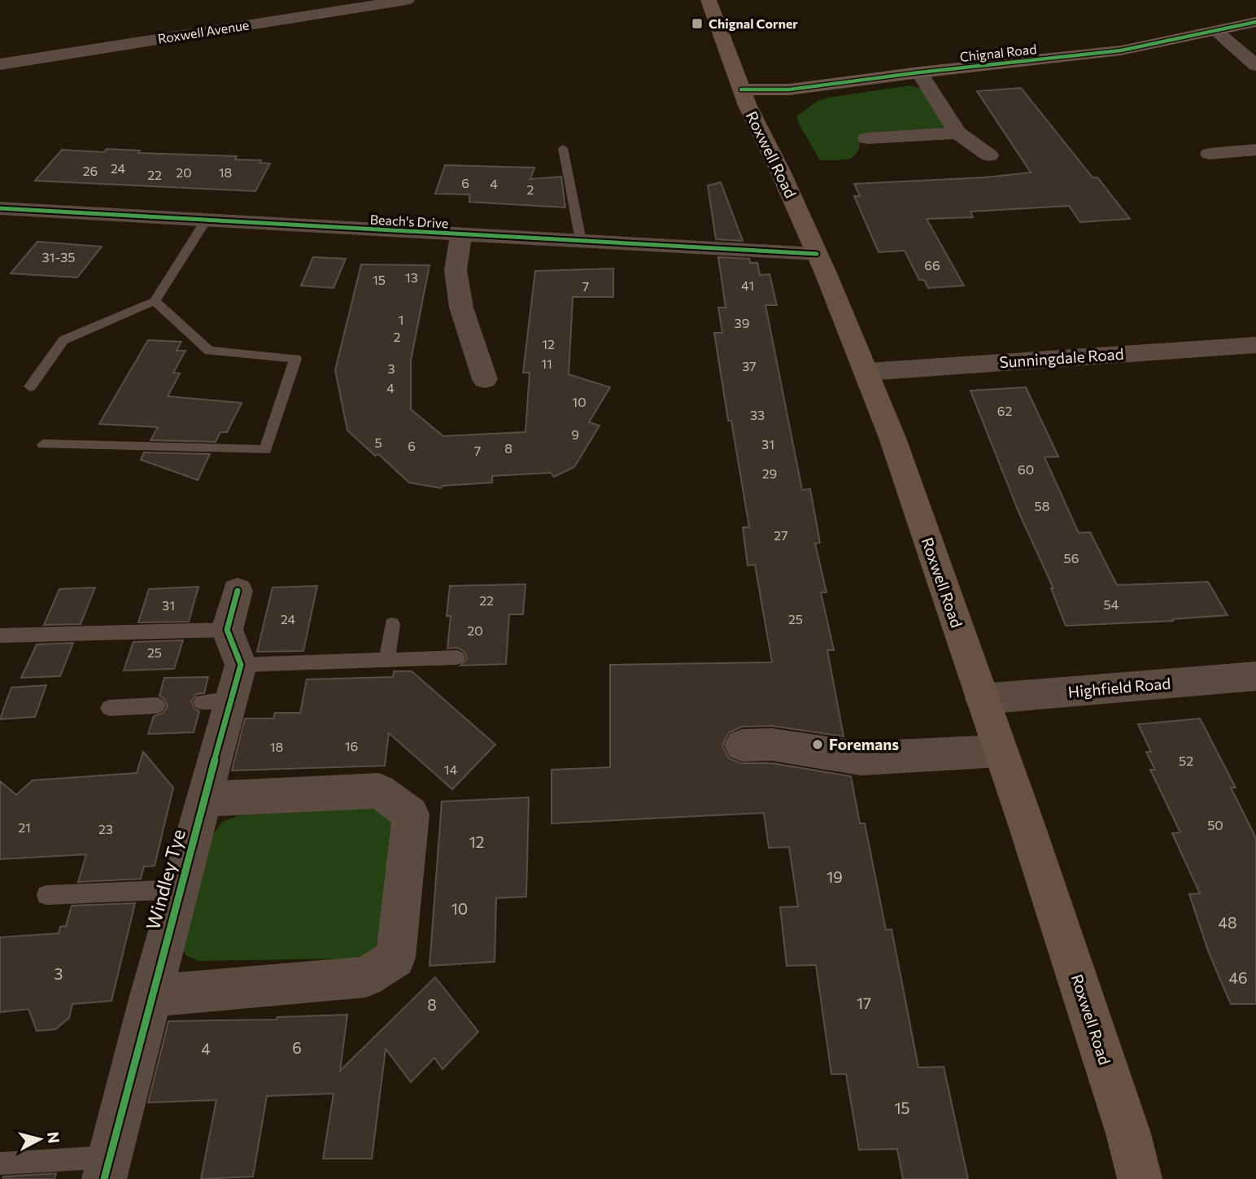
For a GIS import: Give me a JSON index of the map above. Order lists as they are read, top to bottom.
{
  "streets": {
    "main road": ["Roxwell Road"],
    "street": [
      "Roxwell Avenue",
      "Chignal Road",
      "Beach's Drive",
      "Sunningdale Road",
      "Highfield Road",
      "Windley Tye"
    ]
  },
  "crossings": [
    ["Chignal Road", "Roxwell Road"],
    ["Roxwell Road", "Beach's Drive"],
    ["Roxwell Road", "Sunningdale Road"],
    ["Roxwell Road", "Highfield Road"]
  ],
  "places": {
    "transit": ["Chignal Corner"],
    "other": ["Foremans"]
  },
  "house_numbers": [
    "24",
    "26",
    "20",
    "18",
    "22",
    "6",
    "4",
    "2",
    "31-35",
    "66",
    "13",
    "15",
    "41",
    "7",
    "1",
    "39",
    "2",
    "12",
    "11",
    "37",
    "3",
    "4",
    "10",
    "62",
    "33",
    "9",
    "5",
    "31",
    "6",
    "8",
    "7",
    "60",
    "29",
    "58",
    "27",
    "56",
    "22",
    "54",
    "31",
    "24",
    "25",
    "20",
    "25",
    "16",
    "18",
    "52",
    "14",
    "50",
    "21",
    "23",
    "12",
    "19",
    "10",
    "48",
    "3",
    "46",
    "17",
    "8",
    "6",
    "4",
    "15"
  ],
  "north": "right"
}
